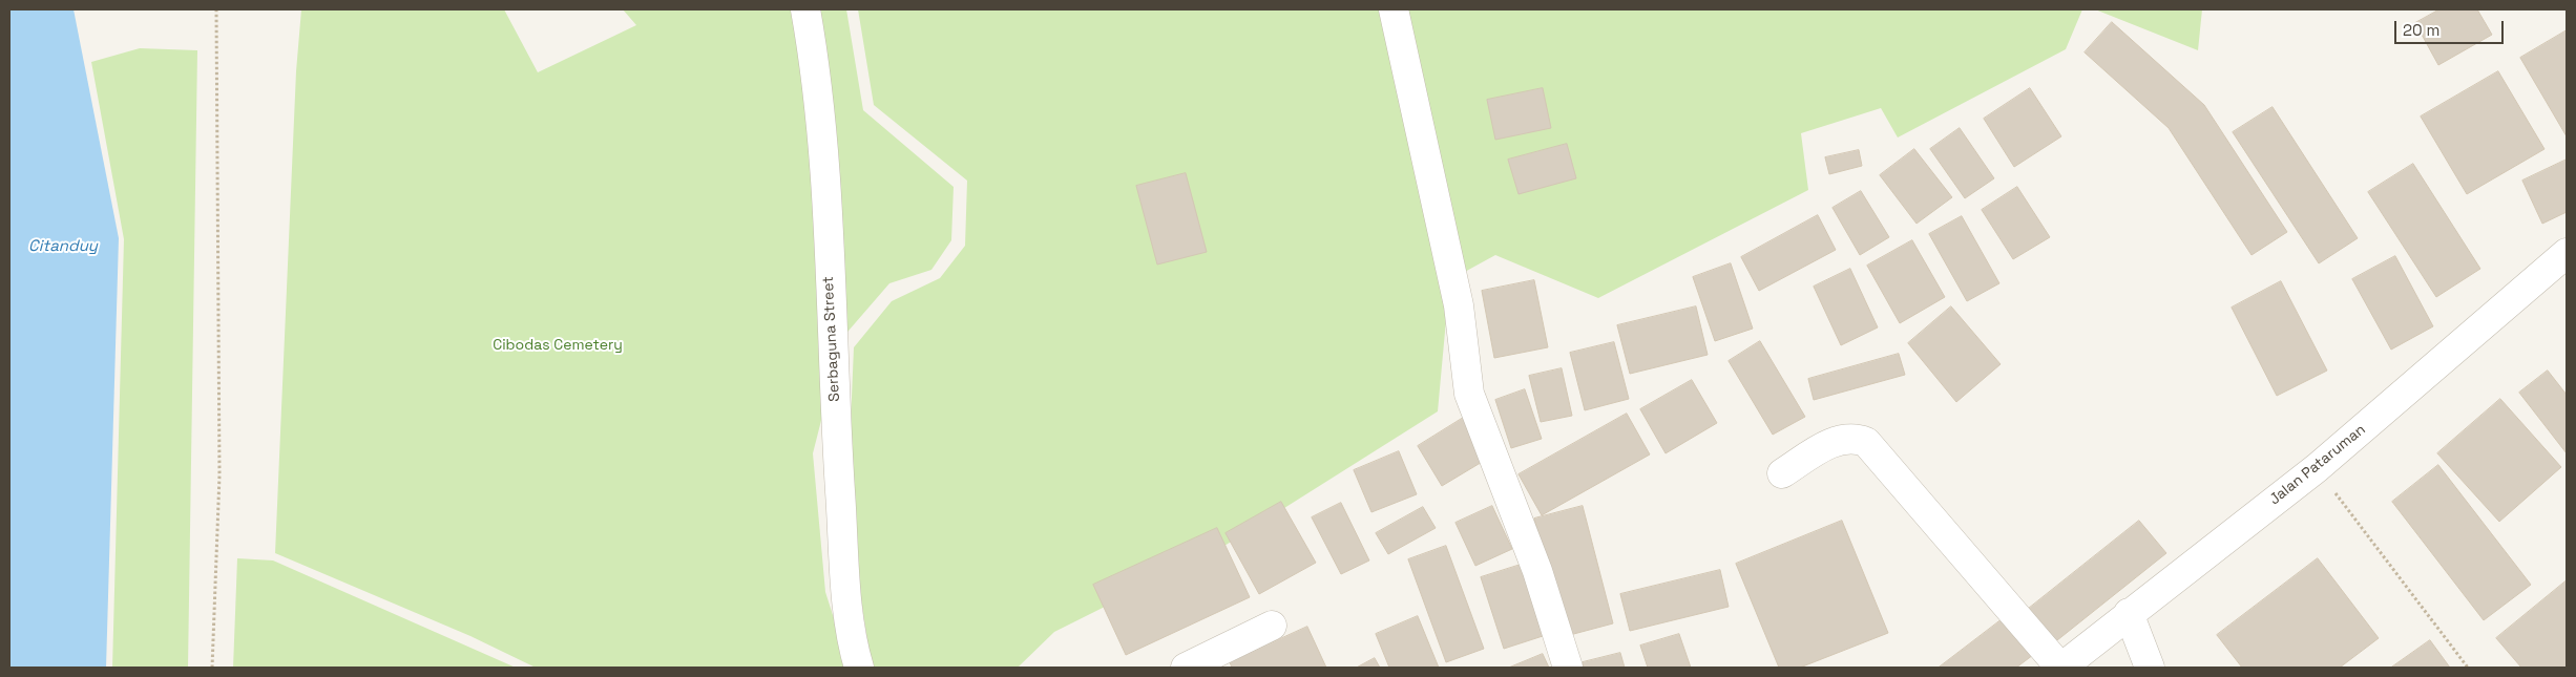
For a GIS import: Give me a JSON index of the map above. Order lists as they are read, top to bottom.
{
  "streets": {
    "street": ["Serbaguna Street", "Jalan Pataruman"]
  },
  "water": ["Citanduy"],
  "parks": ["Cibodas Cemetery"],
  "scale_bar": "20 m"
}
